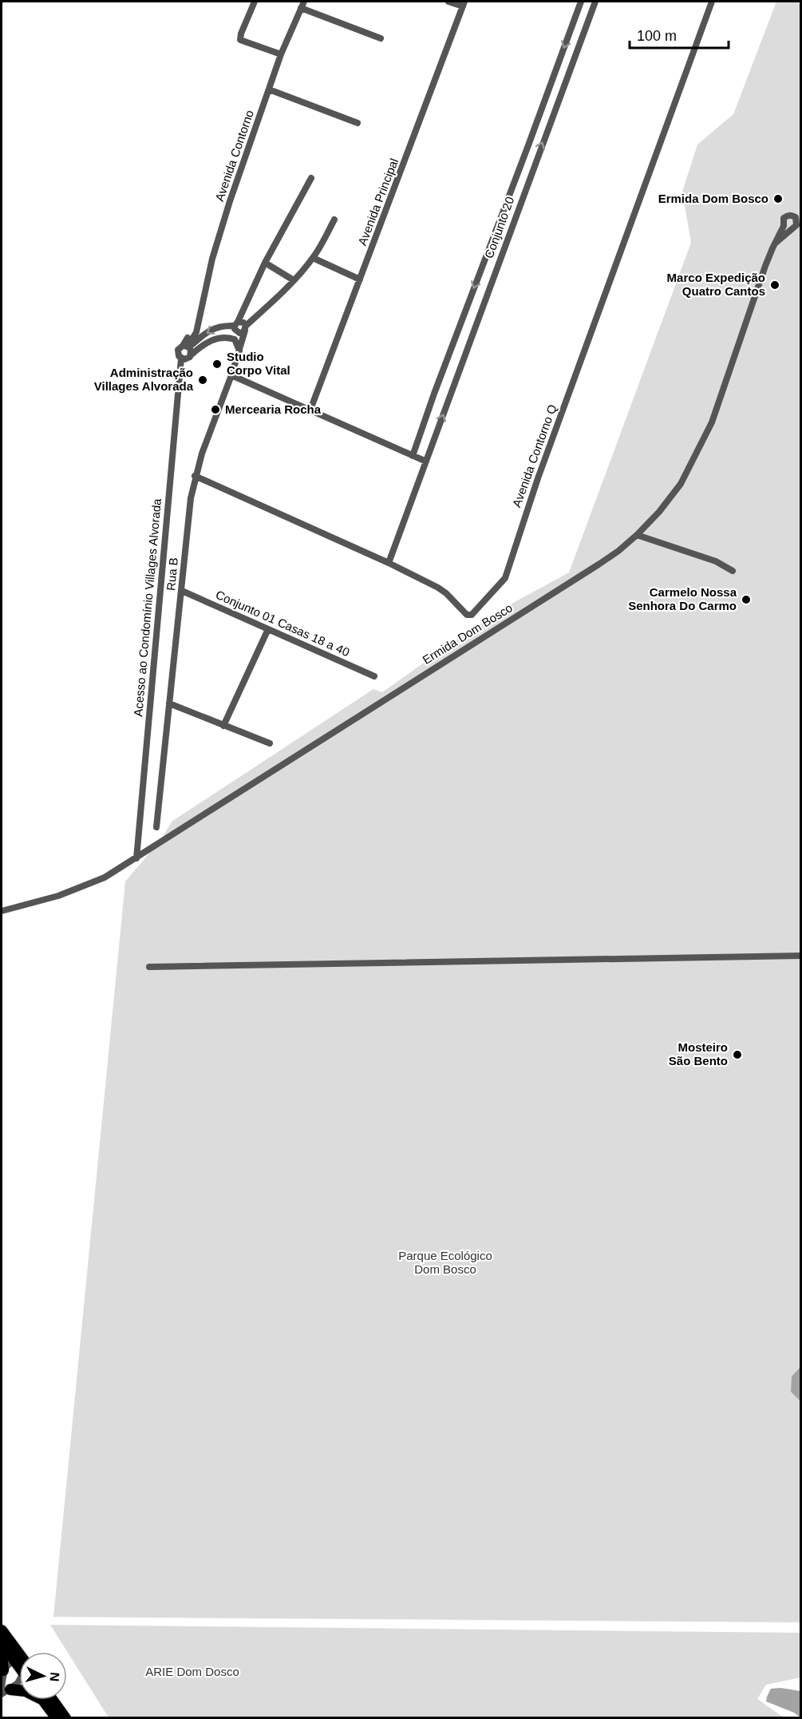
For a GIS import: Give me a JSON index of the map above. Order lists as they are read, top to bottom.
{
  "streets": {
    "street": [
      "Avenida Contorno",
      "Avenida Principal",
      "Conjunto 20",
      "Avenida Contorno Q",
      "Rua B",
      "Acesso ao Condomínio Villages Alvorada",
      "Conjunto 01 Casas 18 a 40",
      "Ermida Dom Bosco"
    ]
  },
  "crossings": [
    ["Avenida Contorno", "Acesso ao Condomínio Villages Alvorada"],
    ["Conjunto 20", "Avenida Contorno Q"],
    ["Avenida Contorno Q", "Rua B"],
    ["Rua B", "Conjunto 01 Casas 18 a 40"],
    ["Acesso ao Condomínio Villages Alvorada", "Ermida Dom Bosco"]
  ],
  "parks": ["Parque Ecológico Dom Bosco", "ARIE Dom Dosco"],
  "places": [
    "Ermida Dom Bosco",
    "Marco Expedição Quatro Cantos",
    "Studio Corpo Vital",
    "Administração Villages Alvorada",
    "Mercearia Rocha",
    "Carmelo Nossa Senhora Do Carmo",
    "Mosteiro São Bento"
  ],
  "scale_bar": "100 m",
  "north": "right"
}
